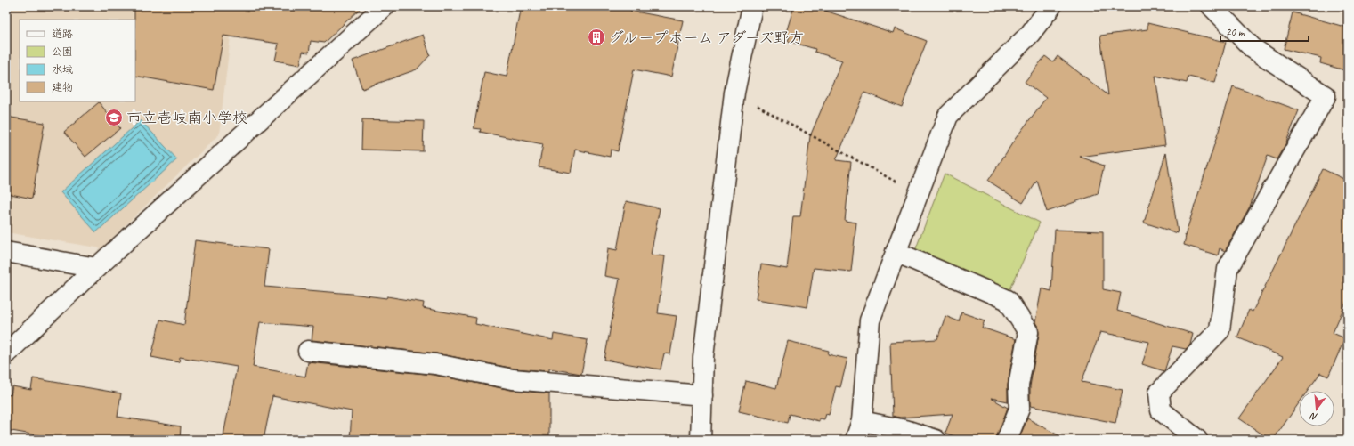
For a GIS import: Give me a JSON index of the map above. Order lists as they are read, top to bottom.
{
  "places": {
    "building": ["グループホーム アダーズ野方"],
    "school or university": ["市立壱岐南小学校"]
  },
  "legend": [
    "道路",
    "公園",
    "水域",
    "建物"
  ],
  "scale_bar": "20 m",
  "north": "bottom"
}
